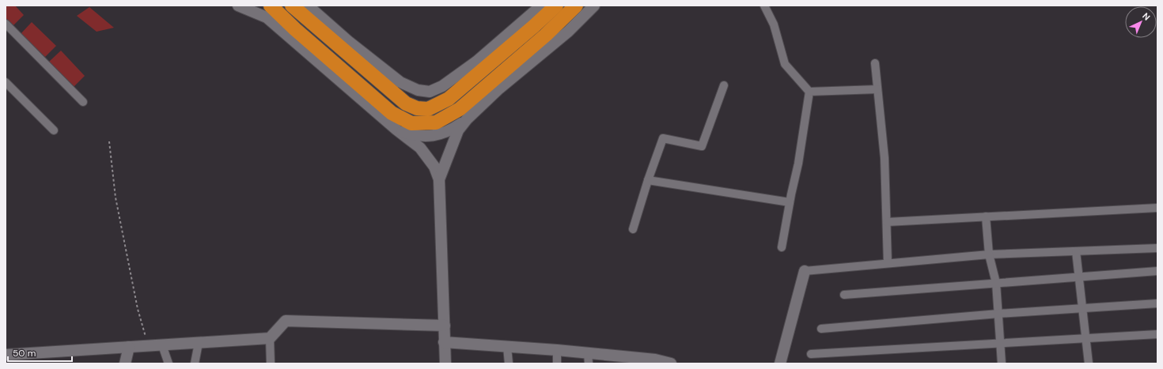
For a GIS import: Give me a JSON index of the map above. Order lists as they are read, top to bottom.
{
  "scale_bar": "50 m",
  "north": "top right"
}
